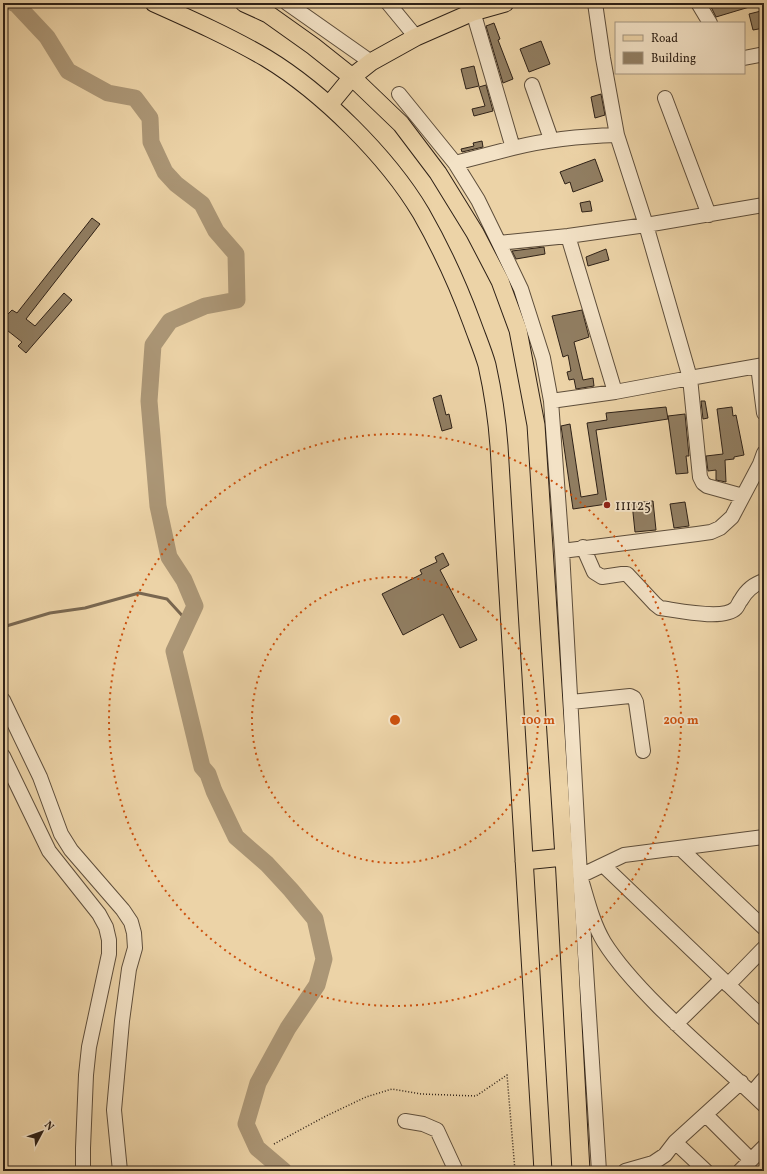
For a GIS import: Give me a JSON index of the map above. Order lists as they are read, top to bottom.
{
  "places": ["111125"],
  "legend": ["Road", "Building"],
  "north": "top right",
  "rings": ["100 m", "200 m"]
}
